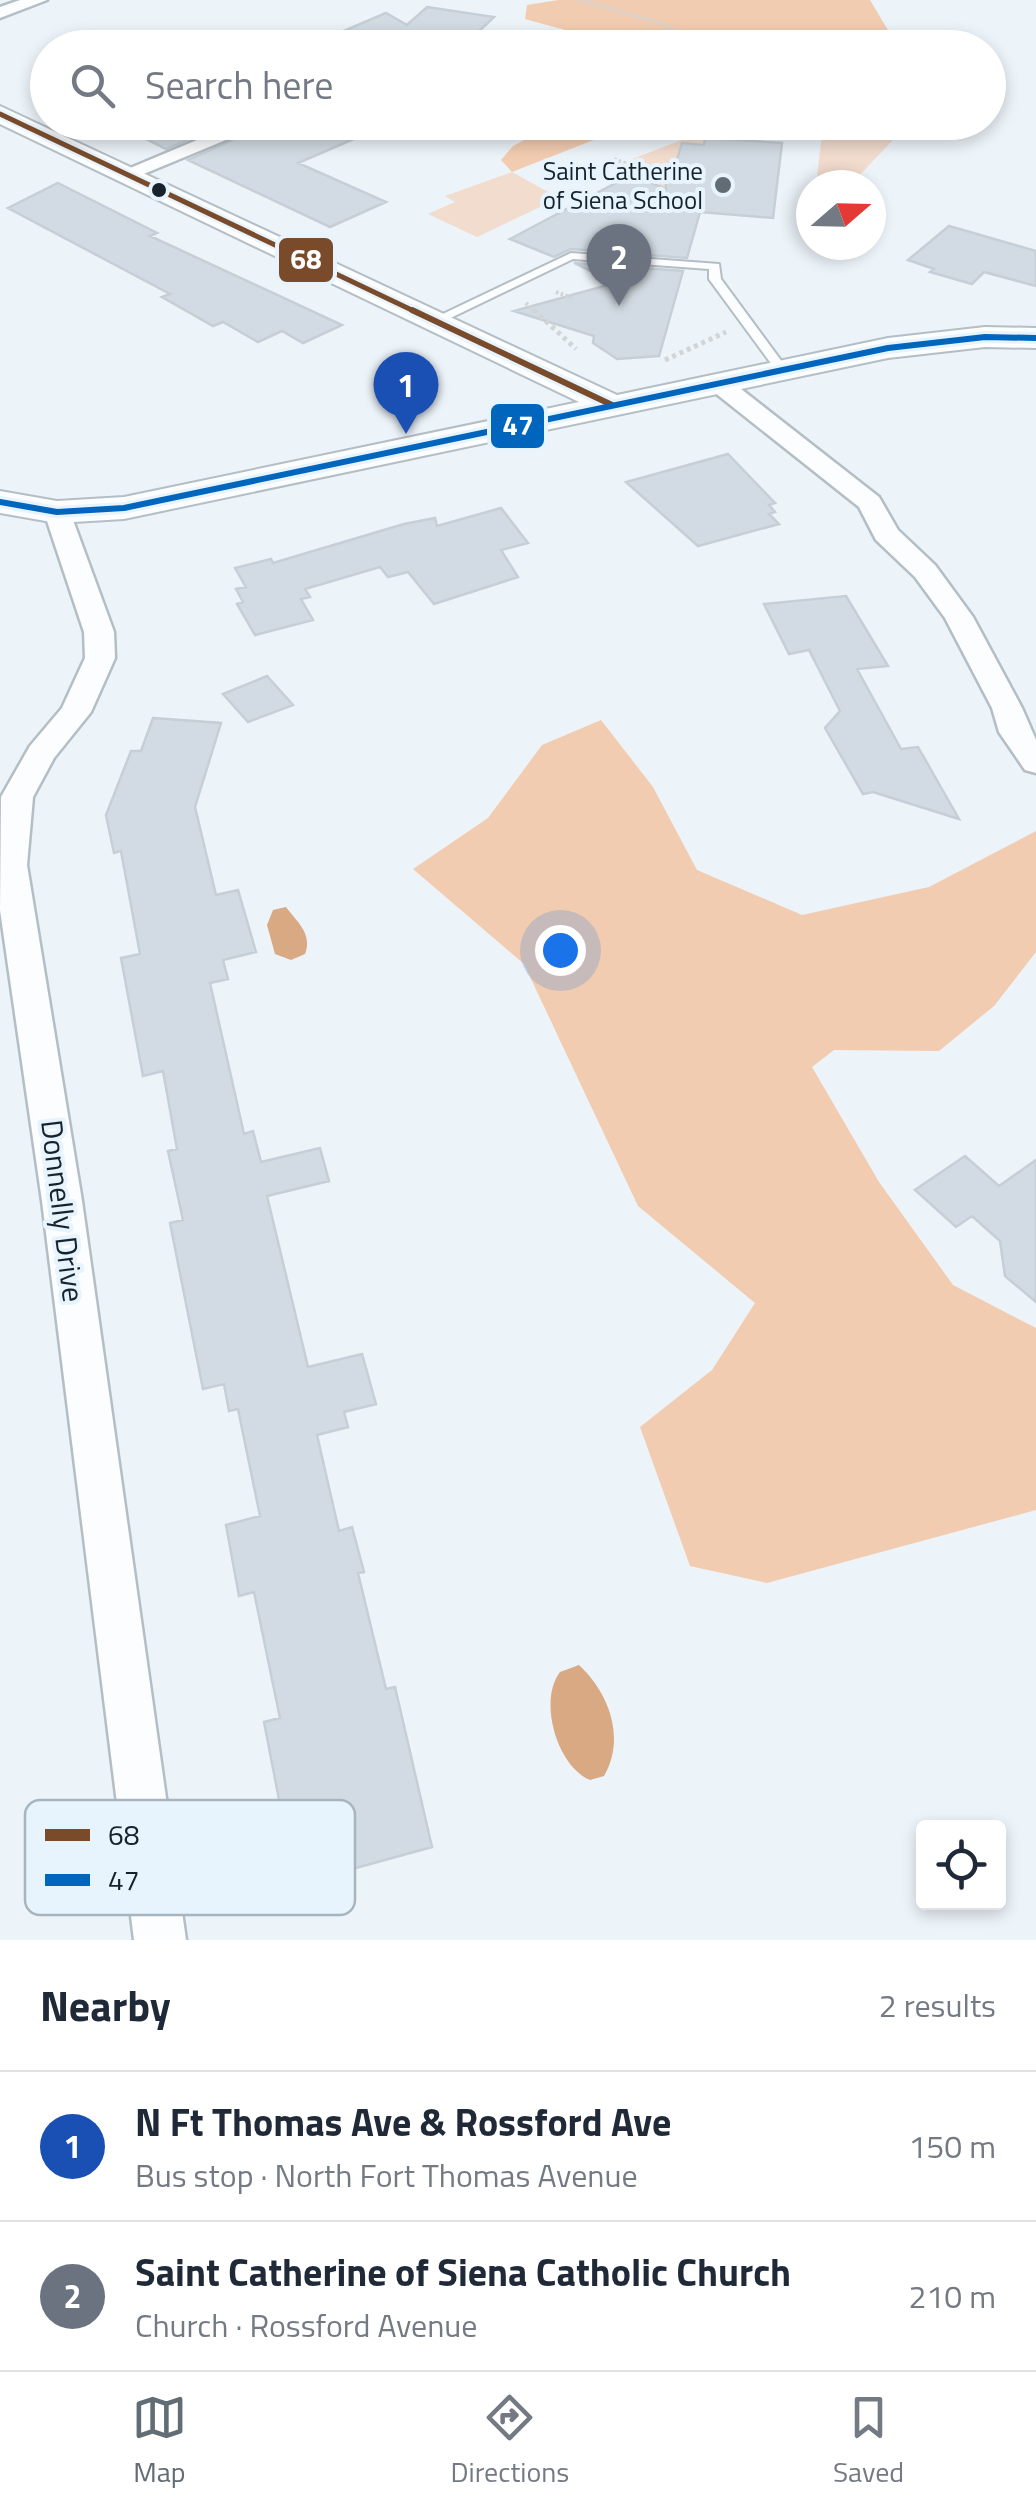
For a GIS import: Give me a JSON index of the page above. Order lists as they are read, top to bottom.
{
  "streets": {
    "street": ["Donnelly Drive"]
  },
  "places": ["Saint Catherine of Siena School"],
  "lines": ["transit line 68", "transit line 47"],
  "legend": ["68", "47"],
  "north": "right",
  "page": {
    "search": "Search here",
    "pins": ["2", "1"],
    "heading": ["Nearby", "2 results"],
    "list": [
      {
        "mark": "1",
        "name": "N Ft Thomas Ave & Rossford Ave",
        "note": "Bus stop · North Fort Thomas Avenue",
        "value": "150 m"
      },
      {
        "mark": "2",
        "name": "Saint Catherine of Siena Catholic Church",
        "note": "Church · Rossford Avenue",
        "value": "210 m"
      }
    ],
    "nav": ["Map", "Directions", "Saved"]
  }
}
